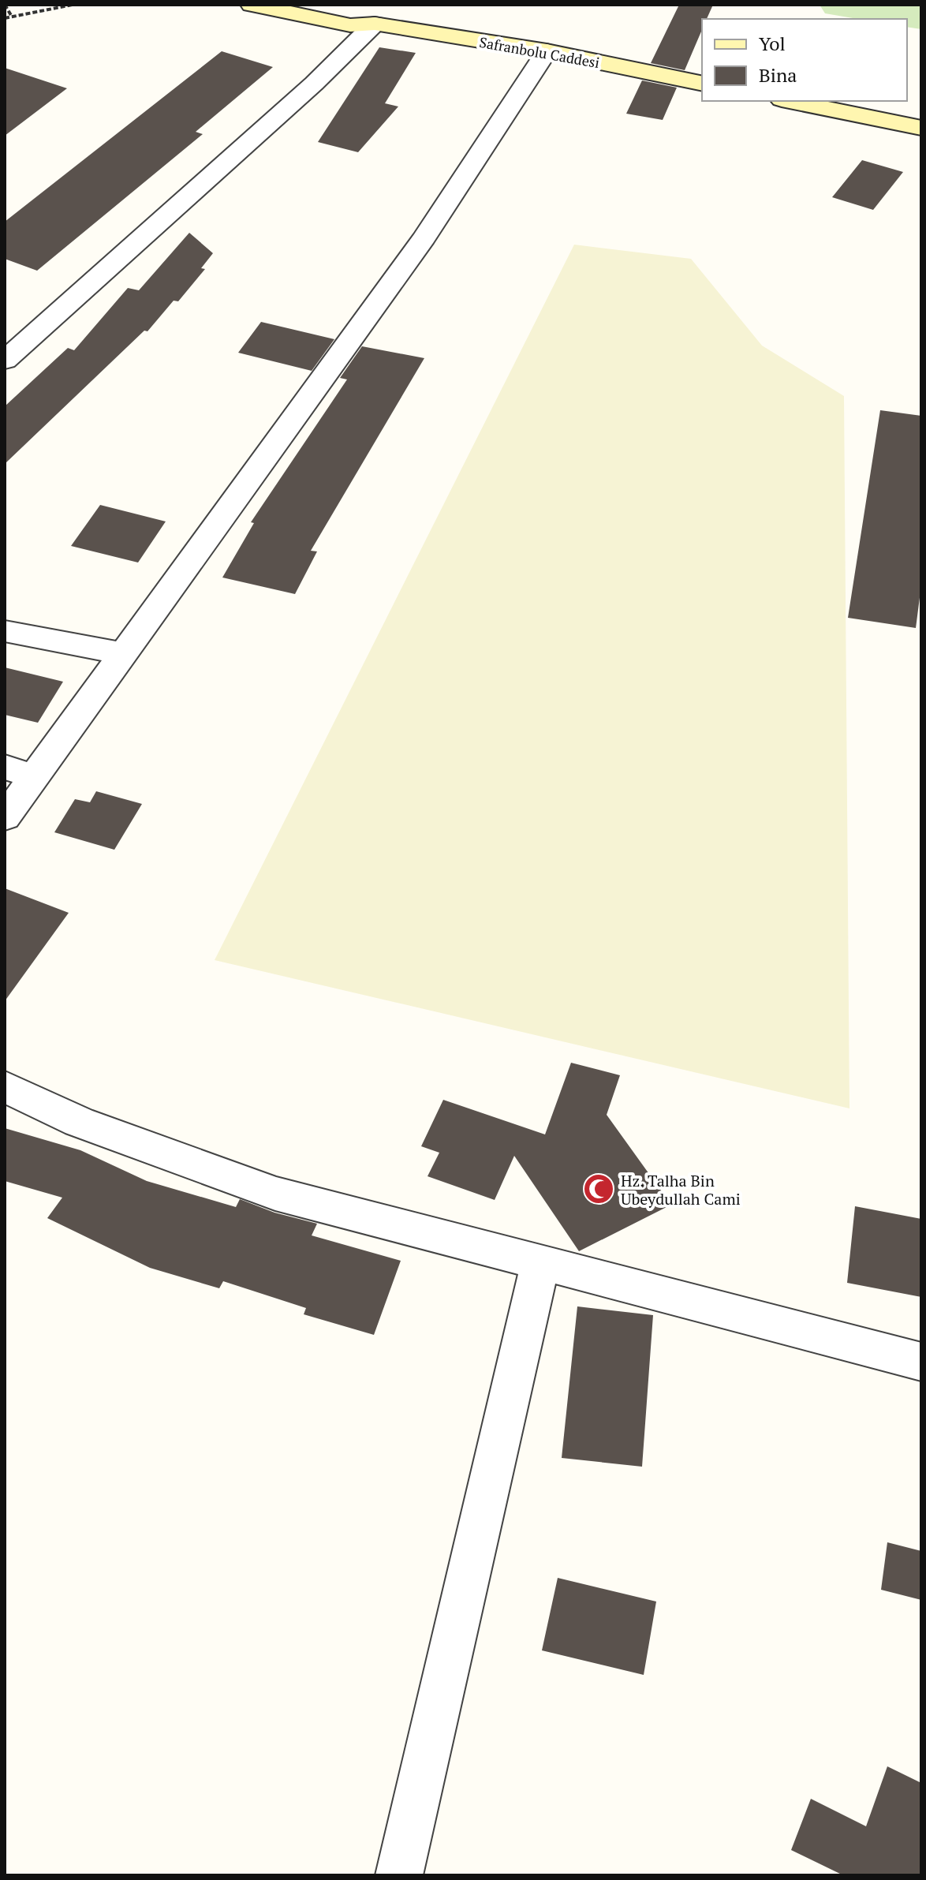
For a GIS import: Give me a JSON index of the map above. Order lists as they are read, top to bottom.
{
  "streets": {
    "street": ["Safranbolu Caddesi"]
  },
  "places": {
    "mosque": ["Hz. Talha Bin Ubeydullah Cami"]
  },
  "legend": ["Yol", "Bina"]
}
